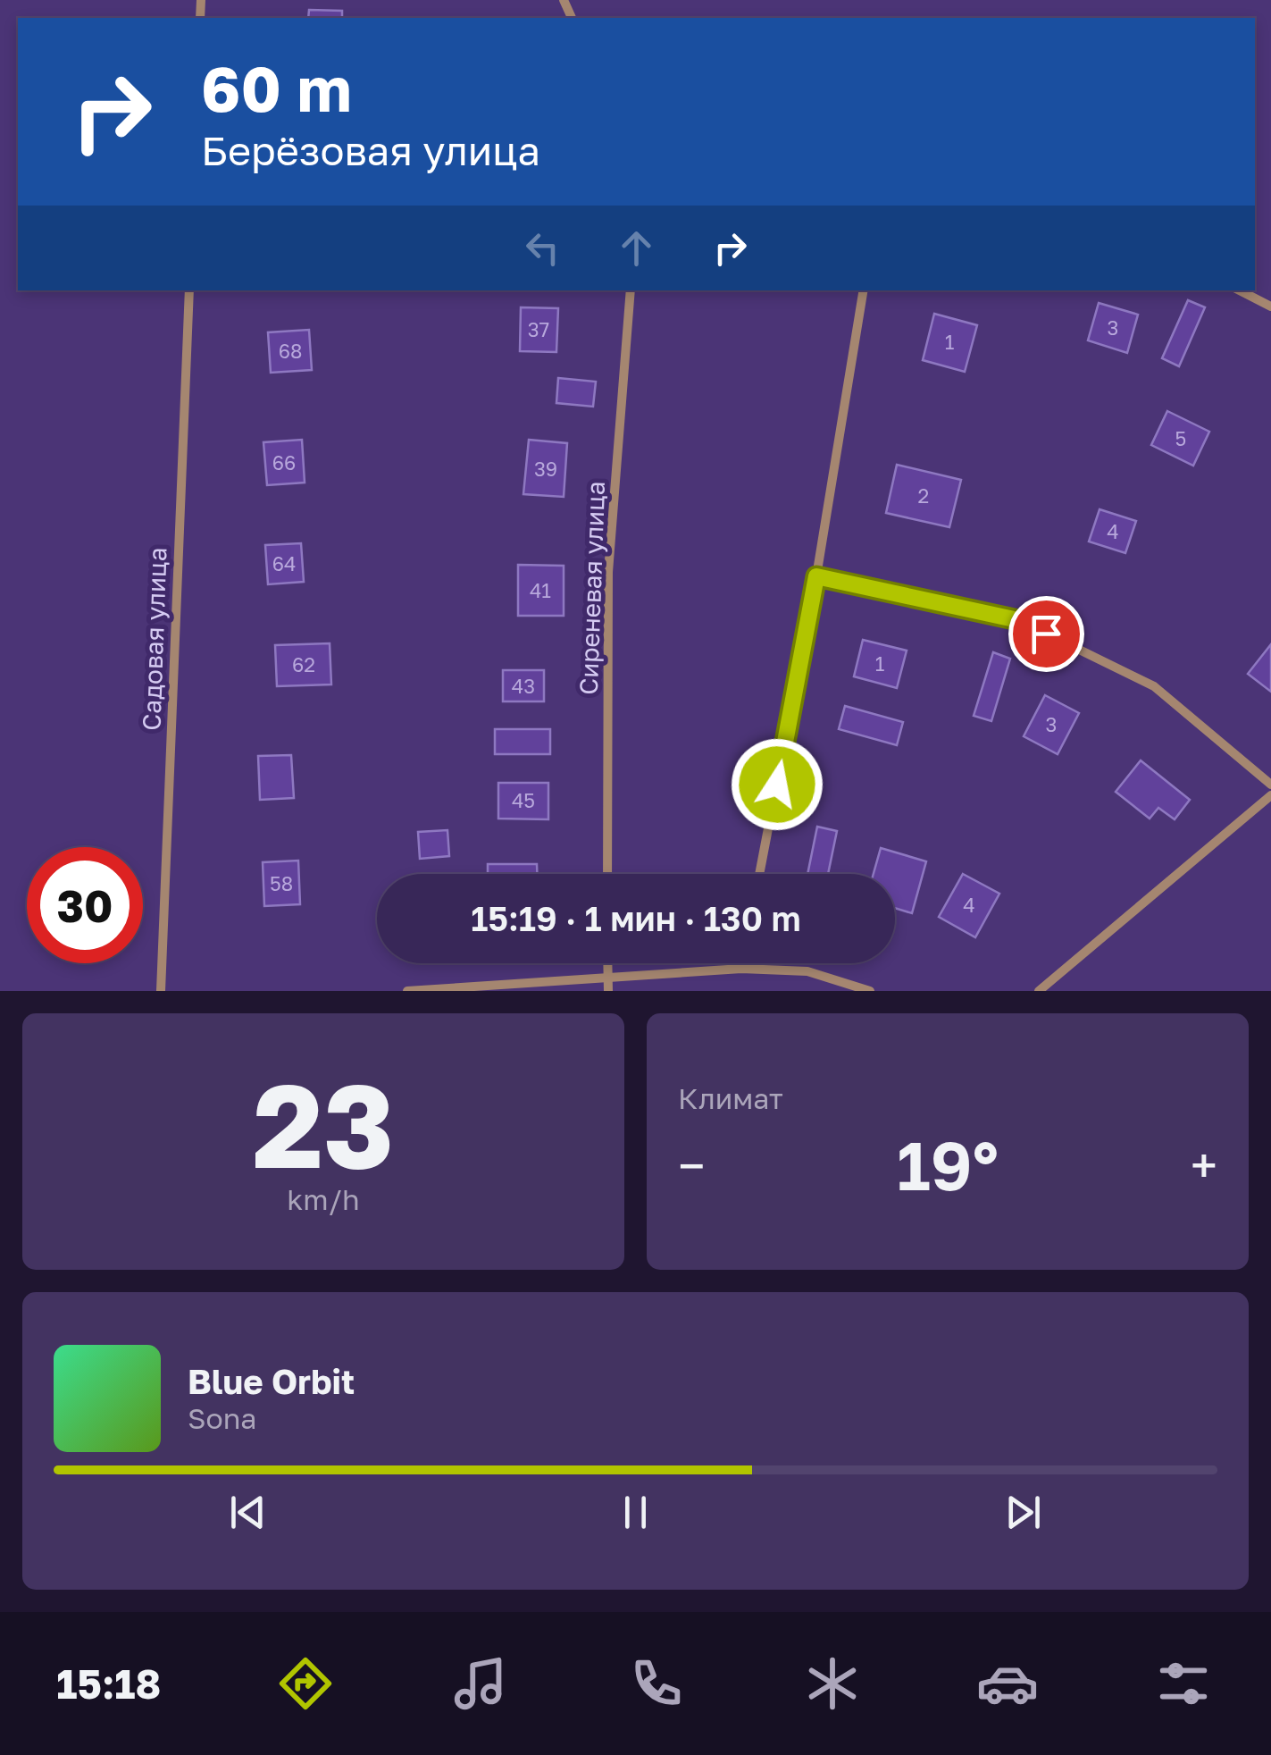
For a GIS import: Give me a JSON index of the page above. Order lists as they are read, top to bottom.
{
  "streets": {
    "street": ["Сиреневая улица", "Садовая улица"]
  },
  "house_numbers": [
    "3",
    "37",
    "1",
    "68",
    "5",
    "66",
    "39",
    "2",
    "4",
    "64",
    "41",
    "1",
    "62",
    "43",
    "3",
    "45",
    "58",
    "4"
  ],
  "page": {
    "turn": ["60 m", "Берёзовая улица"],
    "limit": "30",
    "trip": "15:19 · 1 мин · 130 m",
    "tile": [
      ["23", "km/h"],
      "Климат"
    ],
    "heat": ["−", "19°", "+"],
    "song": ["Blue Orbit", "Sona"],
    "tabs": "15:18"
  }
}
